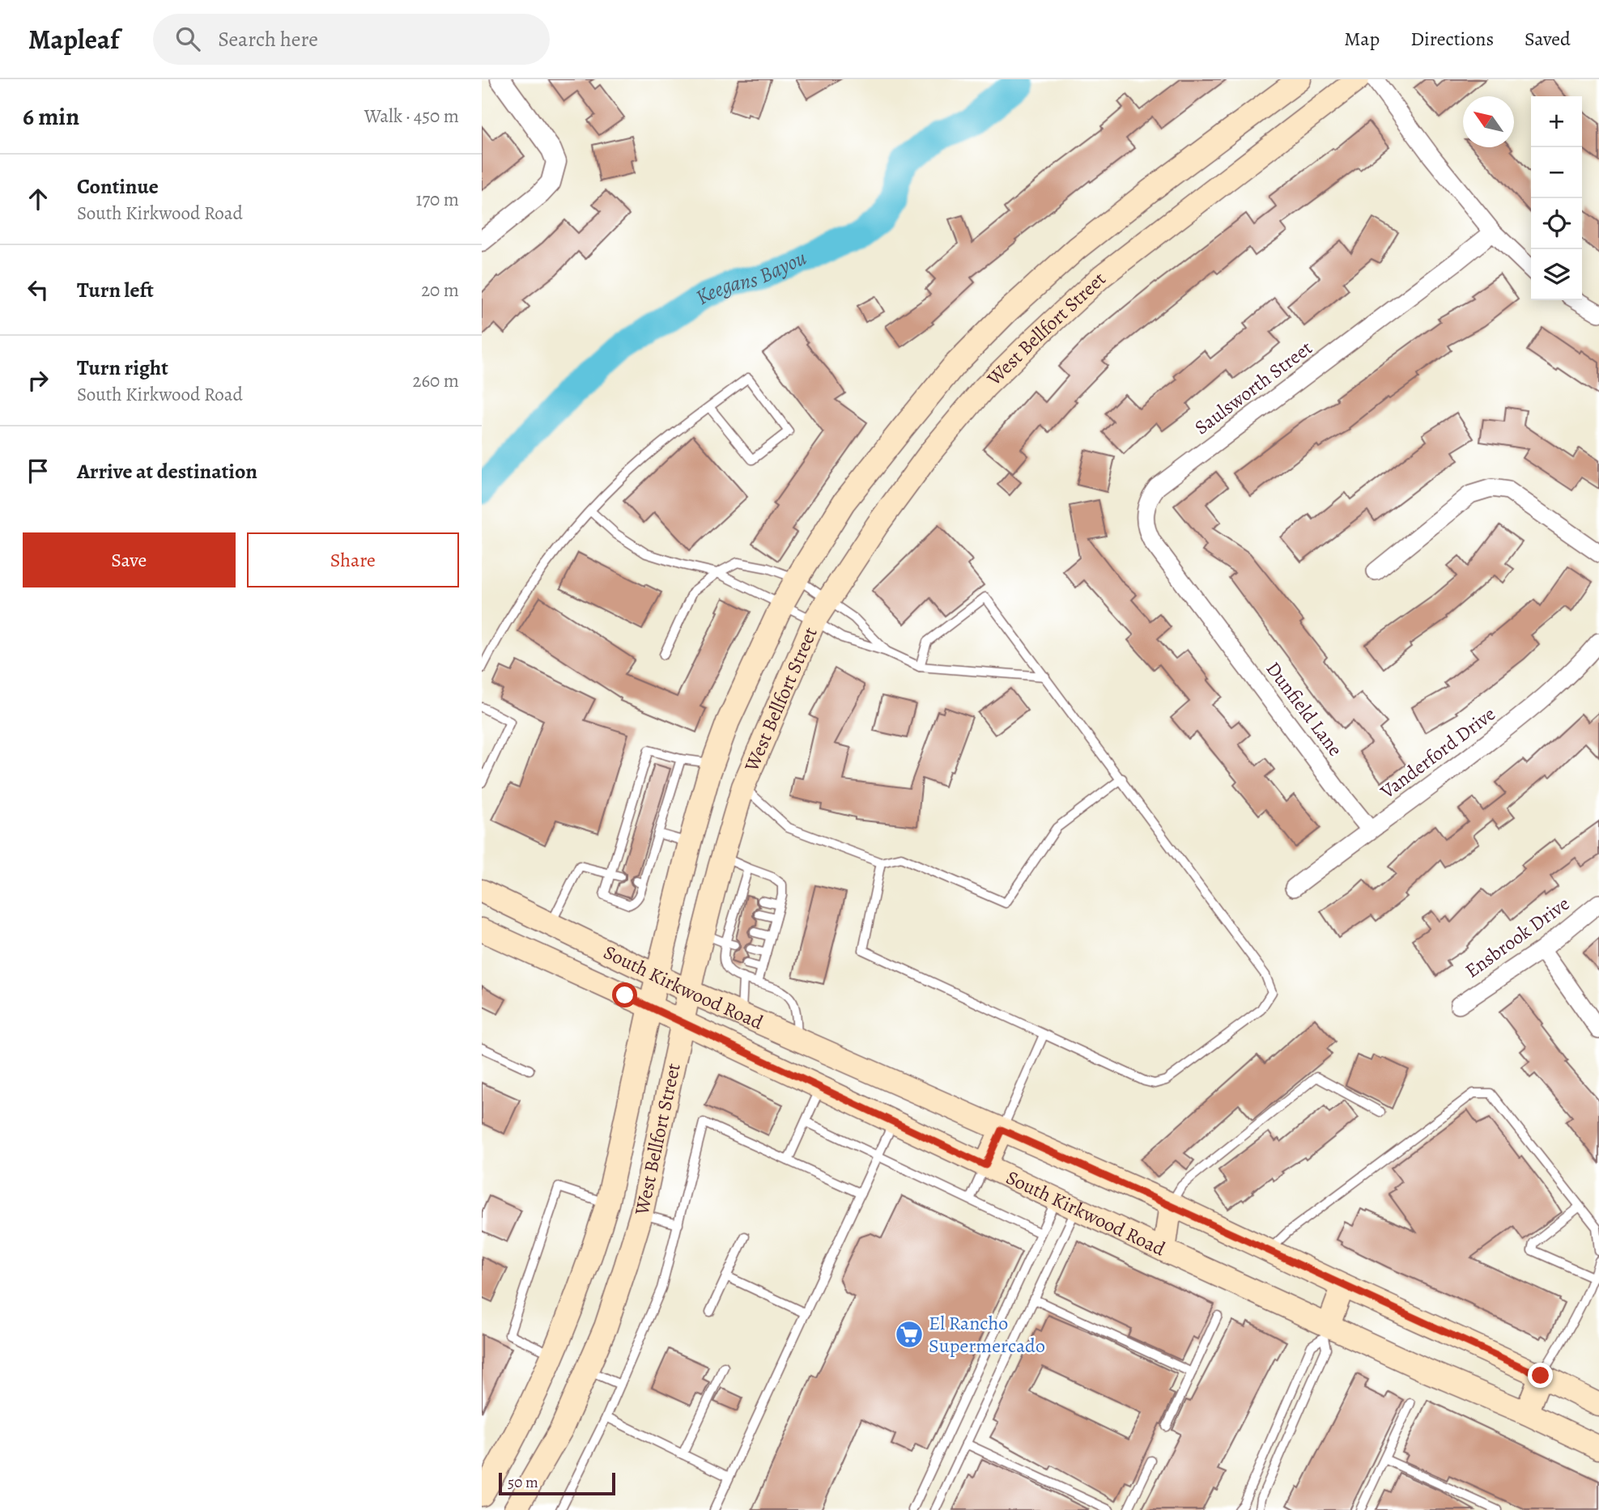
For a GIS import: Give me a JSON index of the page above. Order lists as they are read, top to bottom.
{
  "streets": {
    "main road": ["West Bellfort Street", "South Kirkwood Road"],
    "street": [
      "Saulsworth Street",
      "Dunfield Lane",
      "Vanderford Drive",
      "Ensbrook Drive"
    ]
  },
  "crossings": [
    ["West Bellfort Street", "South Kirkwood Road"],
    ["Saulsworth Street", "Dunfield Lane"],
    ["Dunfield Lane", "Vanderford Drive"]
  ],
  "water": ["Keegans Bayou"],
  "places": {
    "supermarket": ["El Rancho Supermercado"]
  },
  "scale_bar": "50 m",
  "north": "top left",
  "page": {
    "header": "Mapleaf",
    "search": "Search here",
    "nav": ["Map", "Directions", "Saved"],
    "heading": ["6 min", "Walk · 450 m"],
    "map_buttons": ["+", "−"],
    "list": [
      ["Continue", "South Kirkwood Road", "170 m"],
      ["Turn left", "20 m"],
      ["Turn right", "South Kirkwood Road", "260 m"],
      "Arrive at destination"
    ],
    "buttons": ["Save", "Share"],
    "scale": "50 m"
  }
}
